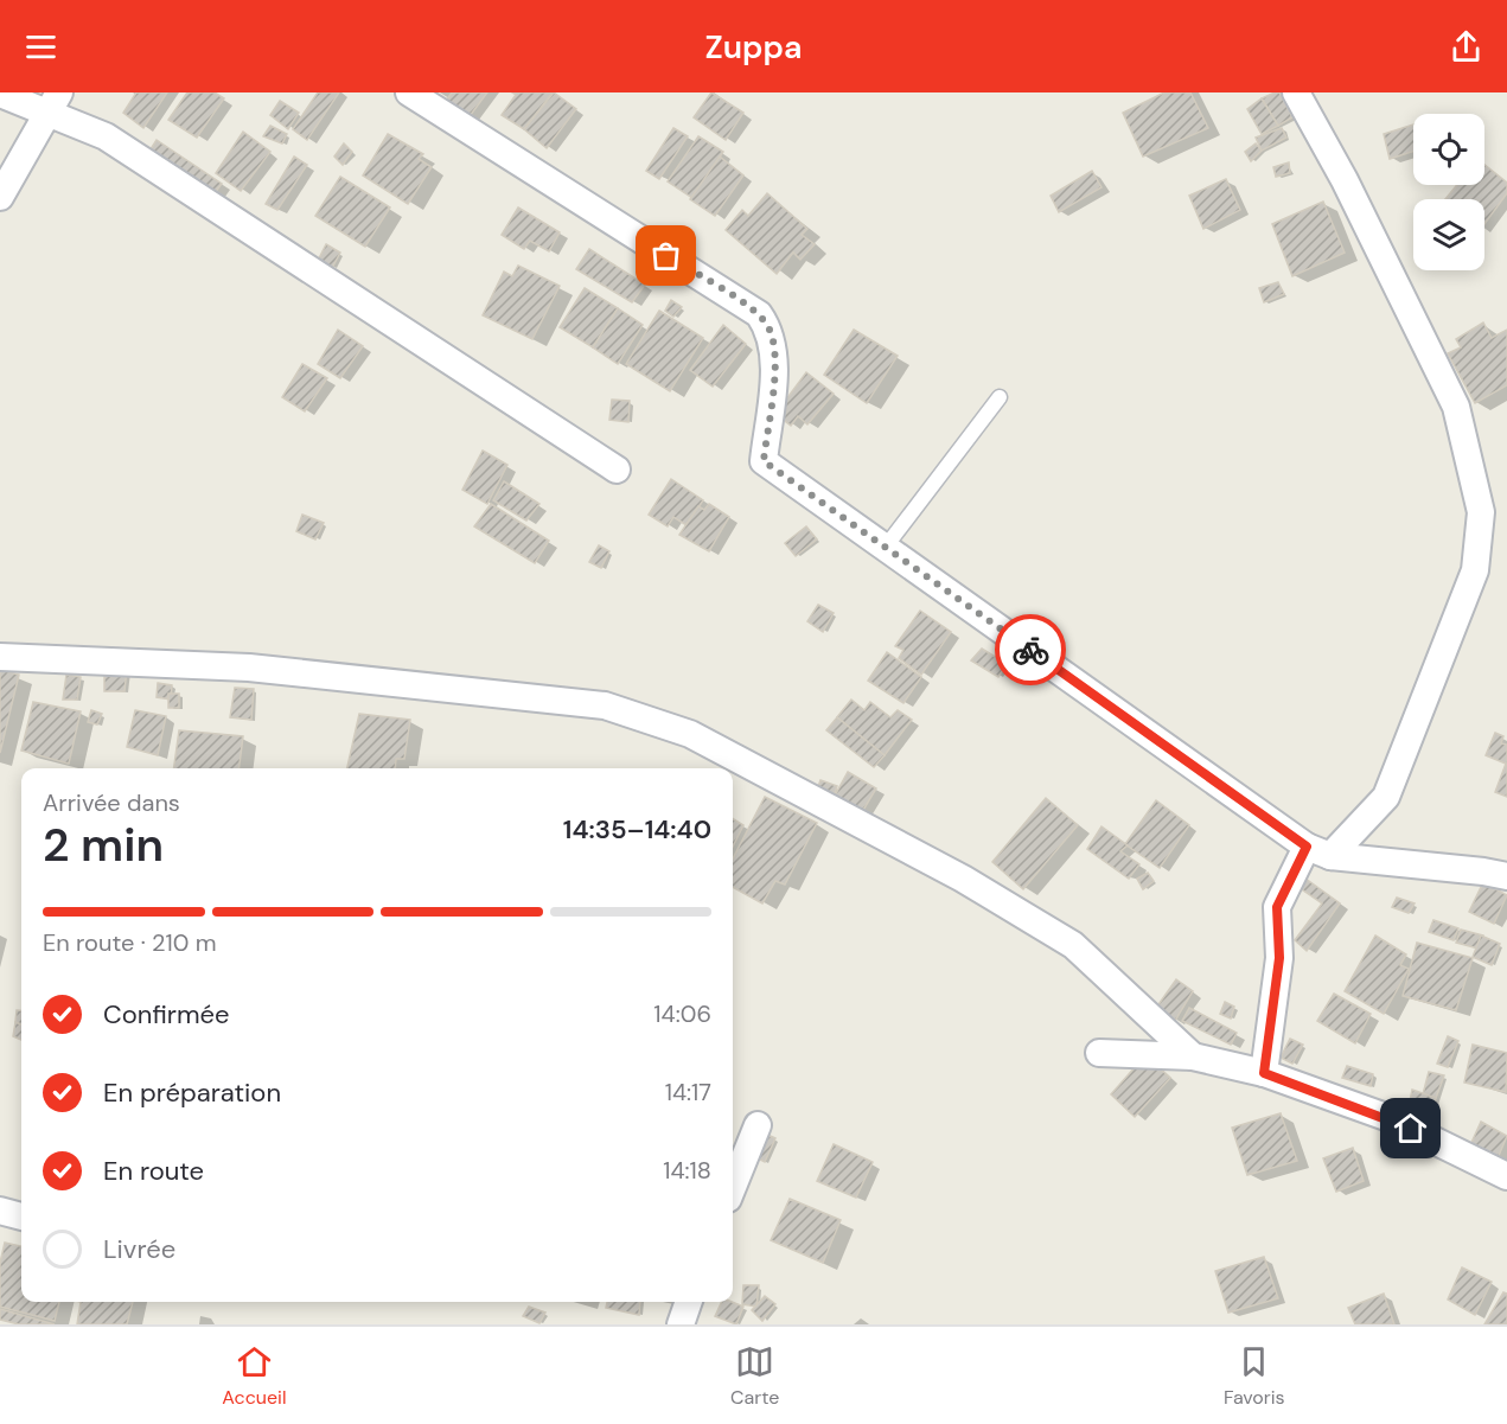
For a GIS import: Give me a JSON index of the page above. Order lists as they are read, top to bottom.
{
  "page": {
    "header": "Zuppa",
    "heading": ["2 min", "Arrivée dans", "14:35–14:40"],
    "bar": "En route · 210 m",
    "list": [
      ["Confirmée", "14:06"],
      ["En préparation", "14:17"],
      ["En route", "14:18"],
      "Livrée"
    ],
    "tabs": ["Accueil", "Carte", "Favoris"]
  }
}
